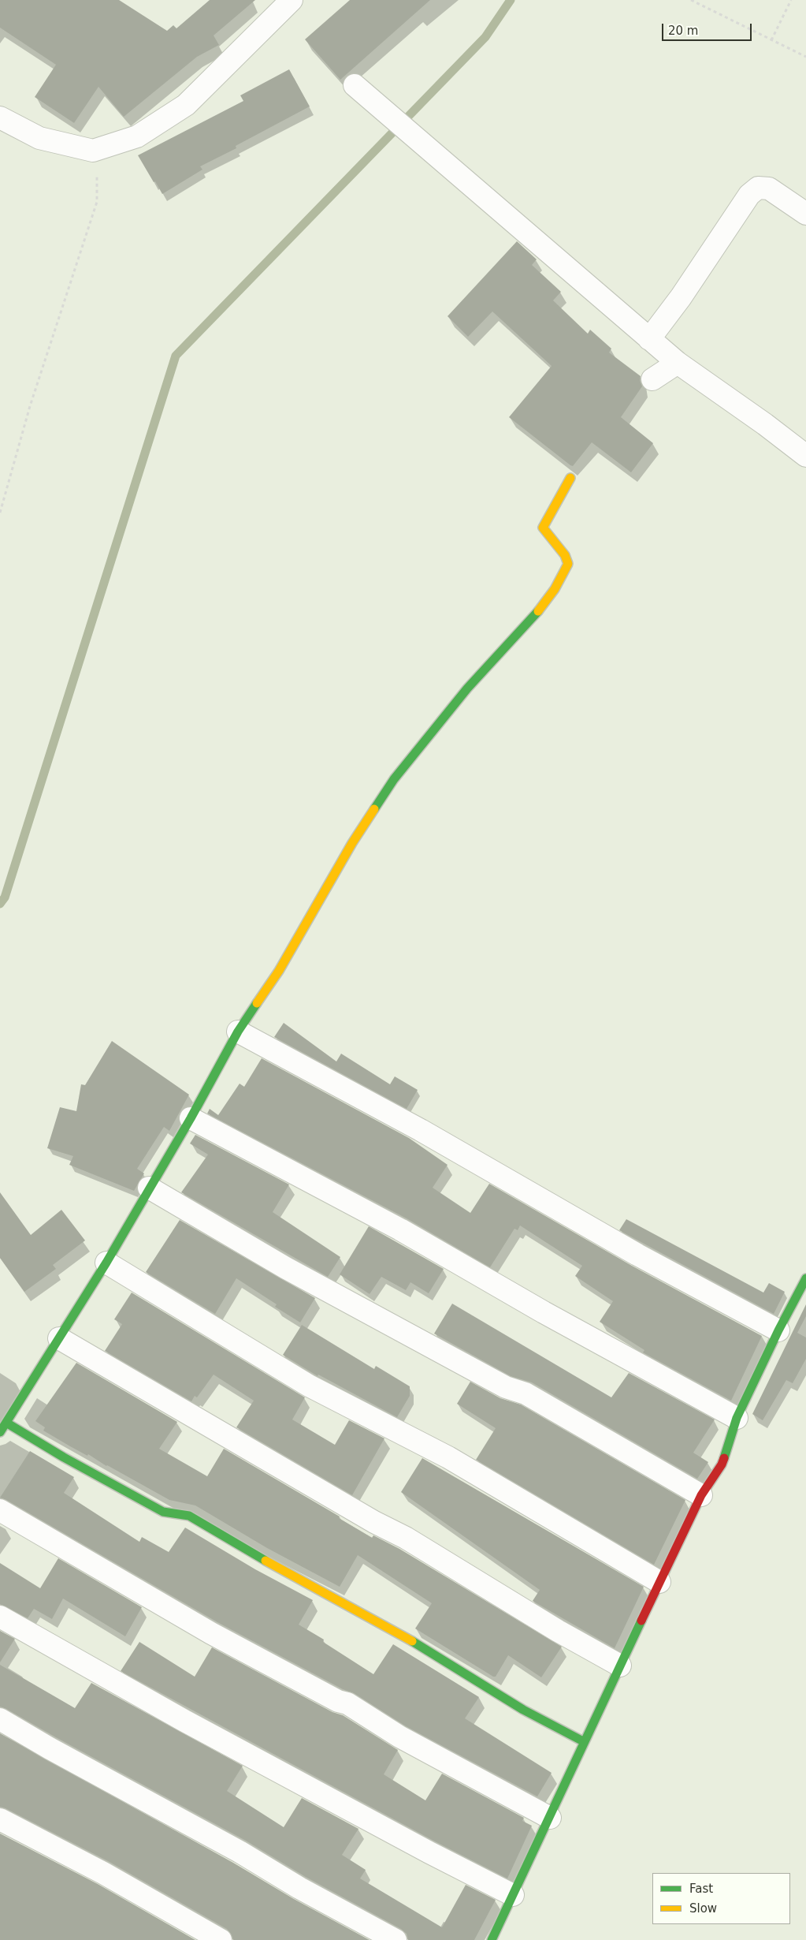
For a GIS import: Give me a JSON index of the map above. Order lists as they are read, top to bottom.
{
  "legend": ["Fast", "Slow"],
  "scale_bar": "20 m"
}
